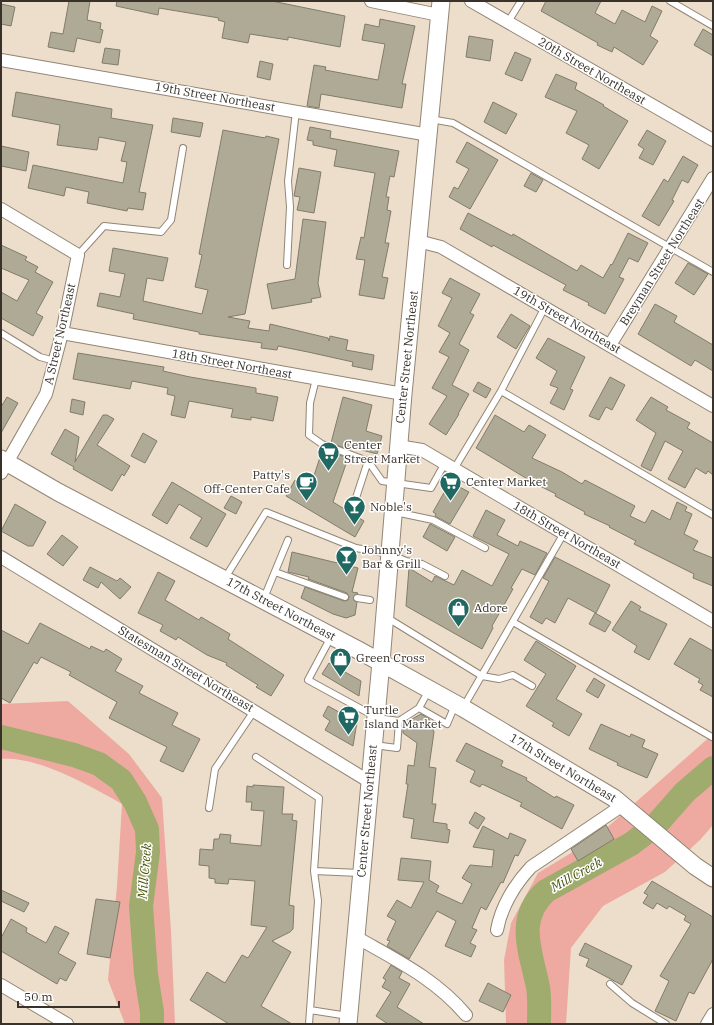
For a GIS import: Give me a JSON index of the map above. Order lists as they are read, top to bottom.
{
  "streets": {
    "main road": ["Center Street Northeast", "17th Street Northeast"],
    "street": [
      "20th Street Northeast",
      "19th Street Northeast",
      "Breyman Street Northeast",
      "A Street Northeast",
      "18th Street Northeast",
      "Statesman Street Northeast"
    ]
  },
  "crossings": [
    ["19th Street Northeast", "Breyman Street Northeast"],
    ["19th Street Northeast", "Center Street Northeast"],
    ["A Street Northeast", "18th Street Northeast"],
    ["A Street Northeast", "17th Street Northeast"],
    ["Center Street Northeast", "18th Street Northeast"],
    ["Center Street Northeast", "17th Street Northeast"],
    ["Center Street Northeast", "Statesman Street Northeast"]
  ],
  "water": ["Mill Creek"],
  "places": {
    "supermarket": ["Center Street Market", "Center Market", "Turtle Island Market"],
    "cafe": ["Patty's Off-Center Cafe"],
    "bar": ["Noble's", "Johnny's Bar & Grill"],
    "shop": ["Adore", "Green Cross"]
  },
  "scale_bar": "50 m"
}
